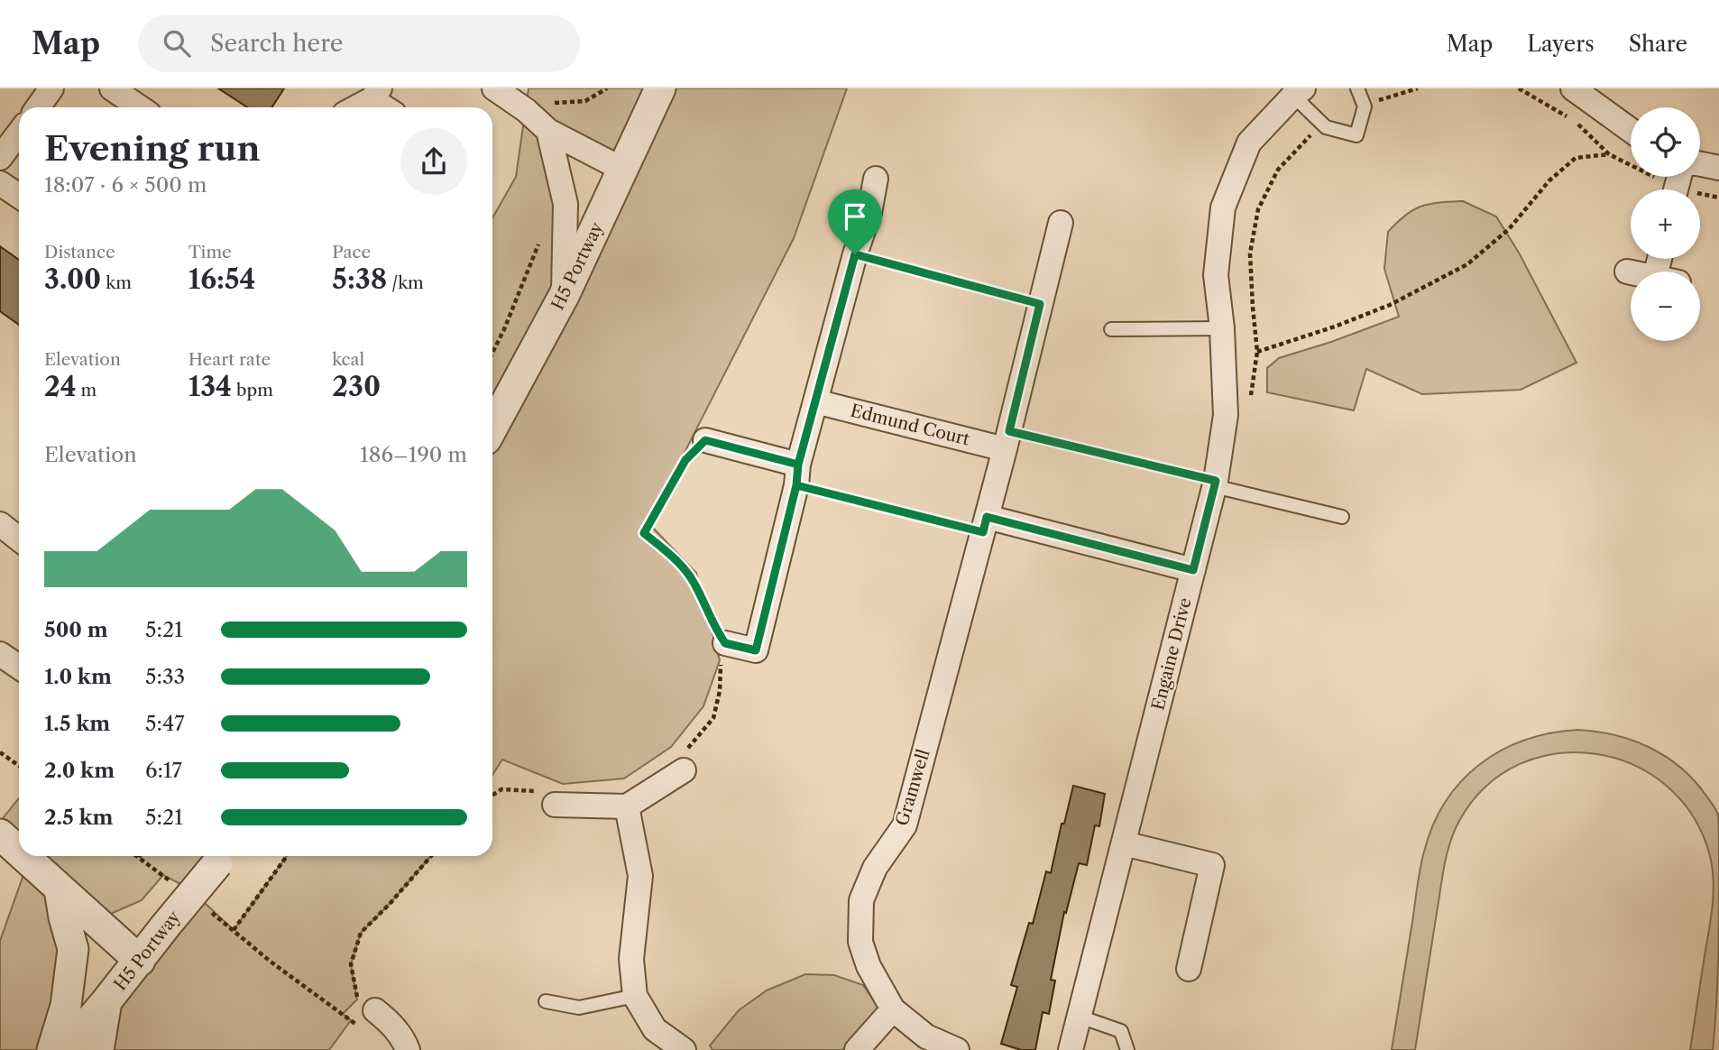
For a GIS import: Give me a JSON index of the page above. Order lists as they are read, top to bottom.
{
  "streets": {
    "street": [
      "H5 Portway",
      "Edmund Court",
      "Engaine Drive",
      "Gramwell"
    ]
  },
  "crossings": [
    ["Edmund Court", "Gramwell"]
  ],
  "page": {
    "header": "Map",
    "search": "Search here",
    "nav": ["Map", "Layers", "Share"],
    "map_buttons": ["+", "−"],
    "heading": ["Evening run", "18:07 · 6 × 500 m"],
    "stats": [
      ["Distance", "3.00 km"],
      ["Time", "16:54"],
      ["Pace", "5:38 /km"],
      ["Elevation", "24 m"],
      ["Heart rate", "134 bpm"],
      ["kcal", "230"]
    ],
    "chart": ["Elevation", "186–190 m"],
    "list": [
      {
        "name": "500 m",
        "note": "5:21"
      },
      {
        "name": "1.0 km",
        "note": "5:33"
      },
      {
        "name": "1.5 km",
        "note": "5:47"
      },
      {
        "name": "2.0 km",
        "note": "6:17"
      },
      {
        "name": "2.5 km",
        "note": "5:21"
      }
    ]
  }
}
